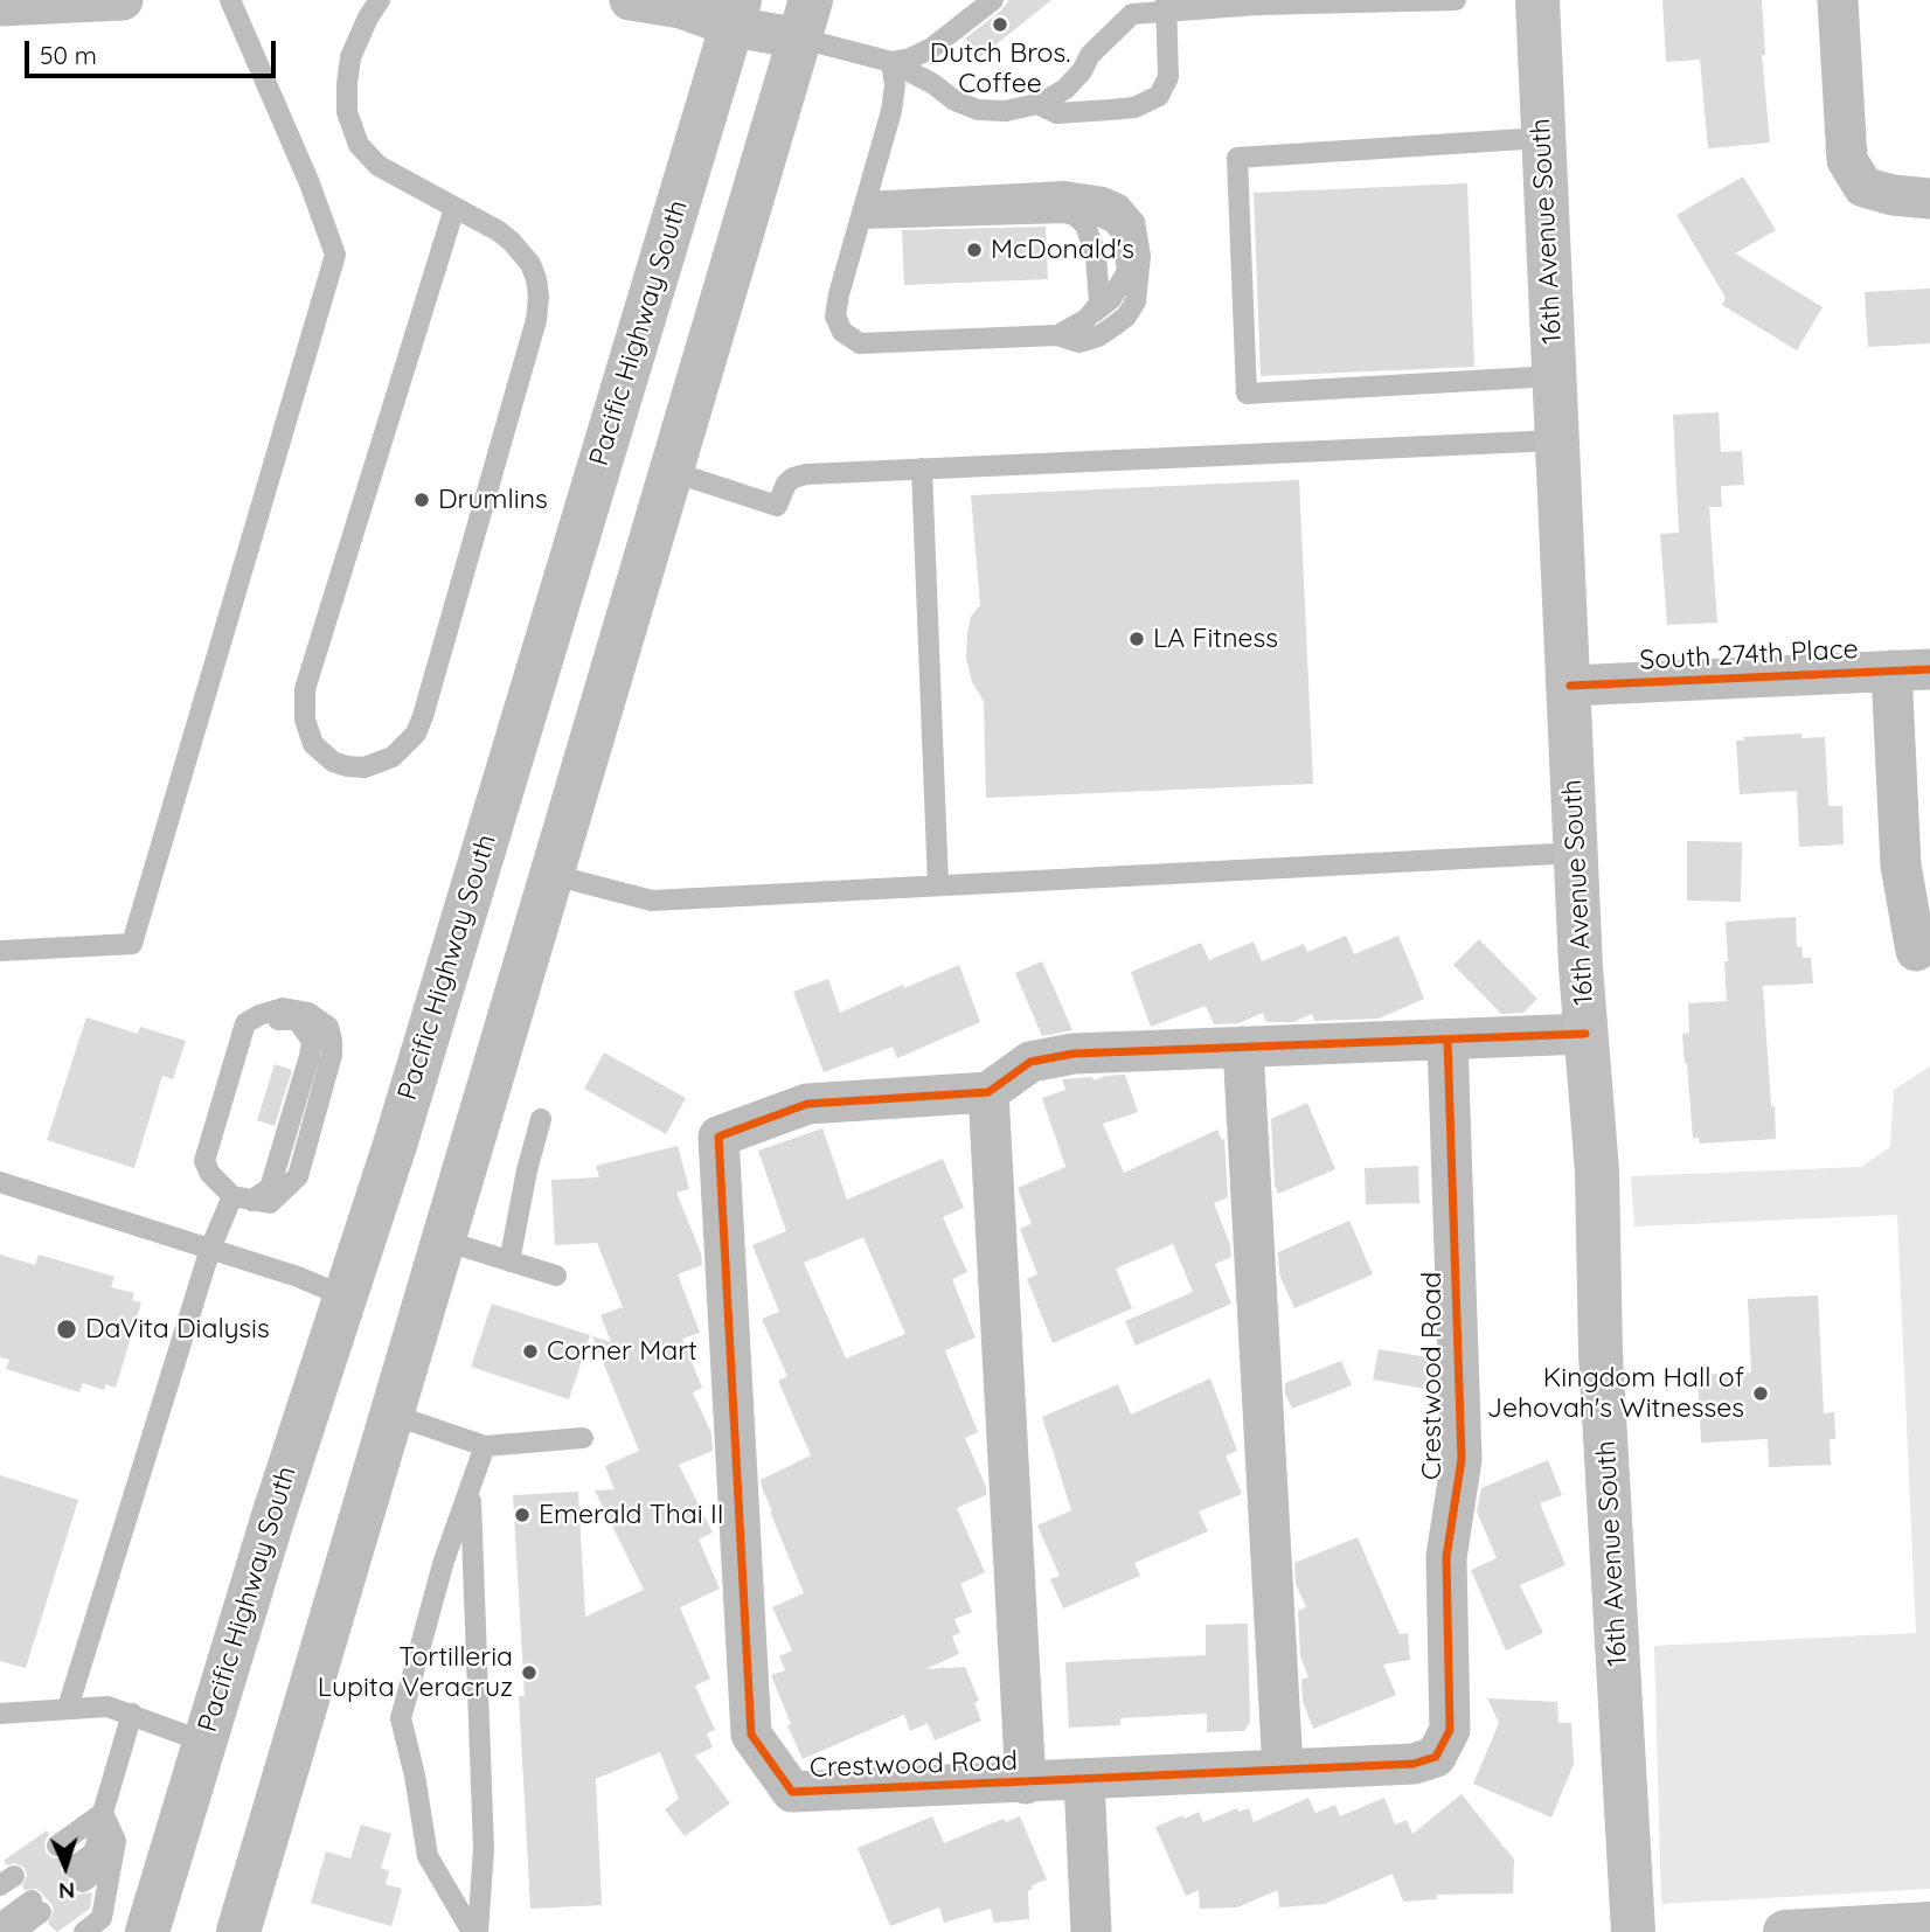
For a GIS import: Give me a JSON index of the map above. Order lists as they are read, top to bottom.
{
  "streets": {
    "main road": ["16th Avenue South", "Pacific Highway South"],
    "street": ["South 274th Place", "Crestwood Road"]
  },
  "crossings": [
    ["16th Avenue South", "South 274th Place"]
  ],
  "places": [
    "Dutch Bros. Coffee",
    "McDonald's",
    "Drumlins",
    "LA Fitness",
    "DaVita Dialysis",
    "Corner Mart",
    "Kingdom Hall of Jehovah's Witnesses",
    "Emerald Thai II",
    "Tortilleria Lupita Veracruz"
  ],
  "scale_bar": "50 m",
  "north": "bottom"
}
